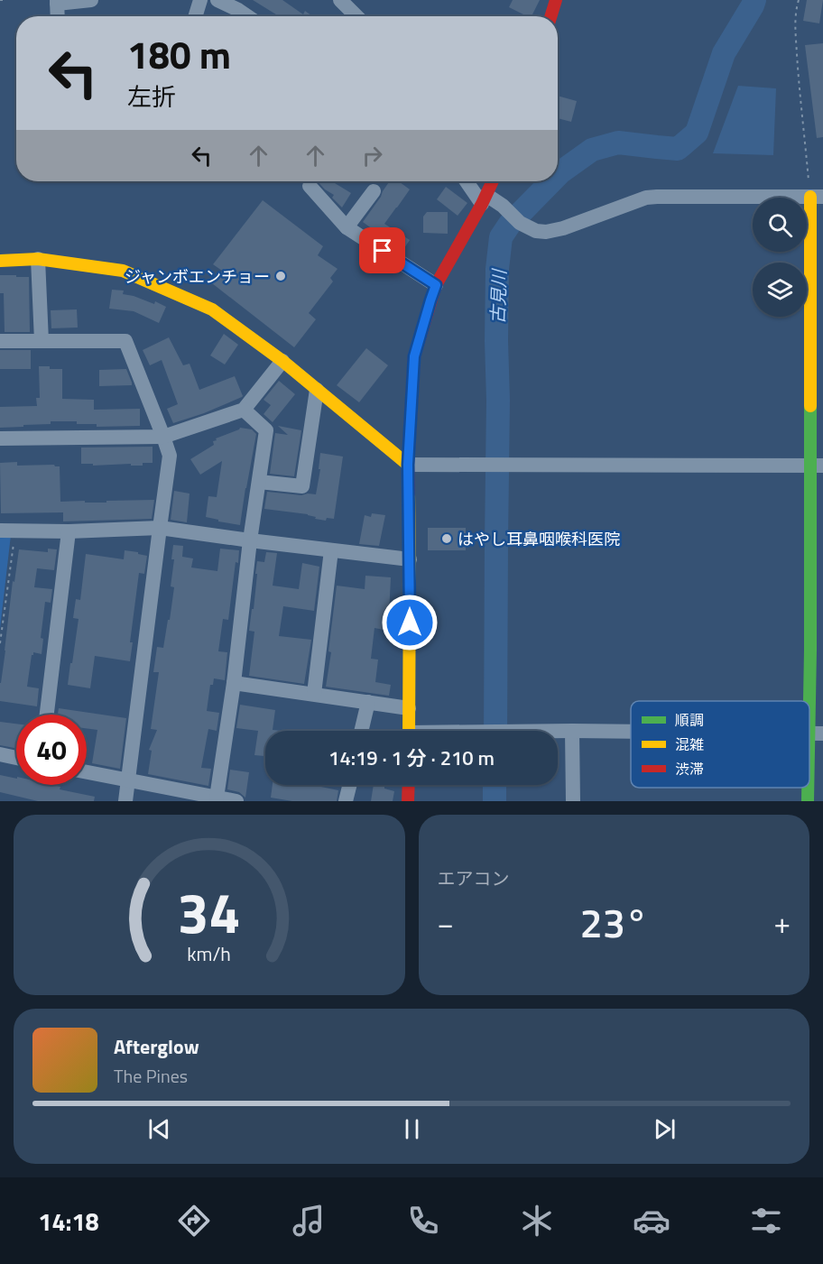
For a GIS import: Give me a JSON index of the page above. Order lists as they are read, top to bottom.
{
  "water": ["古見川"],
  "places": ["ジャンボエンチョー", "はやし耳鼻咽喉科医院"],
  "legend": ["順調", "混雑", "渋滞"],
  "page": {
    "turn": ["180 m", "左折"],
    "limit": "40",
    "trip": "14:19 · 1 分 · 210 m",
    "tile": "エアコン",
    "heat": ["−", "23°", "+"],
    "song": ["Afterglow", "The Pines"],
    "tabs": "14:18",
    "gauge": ["34", "km/h"]
  }
}
